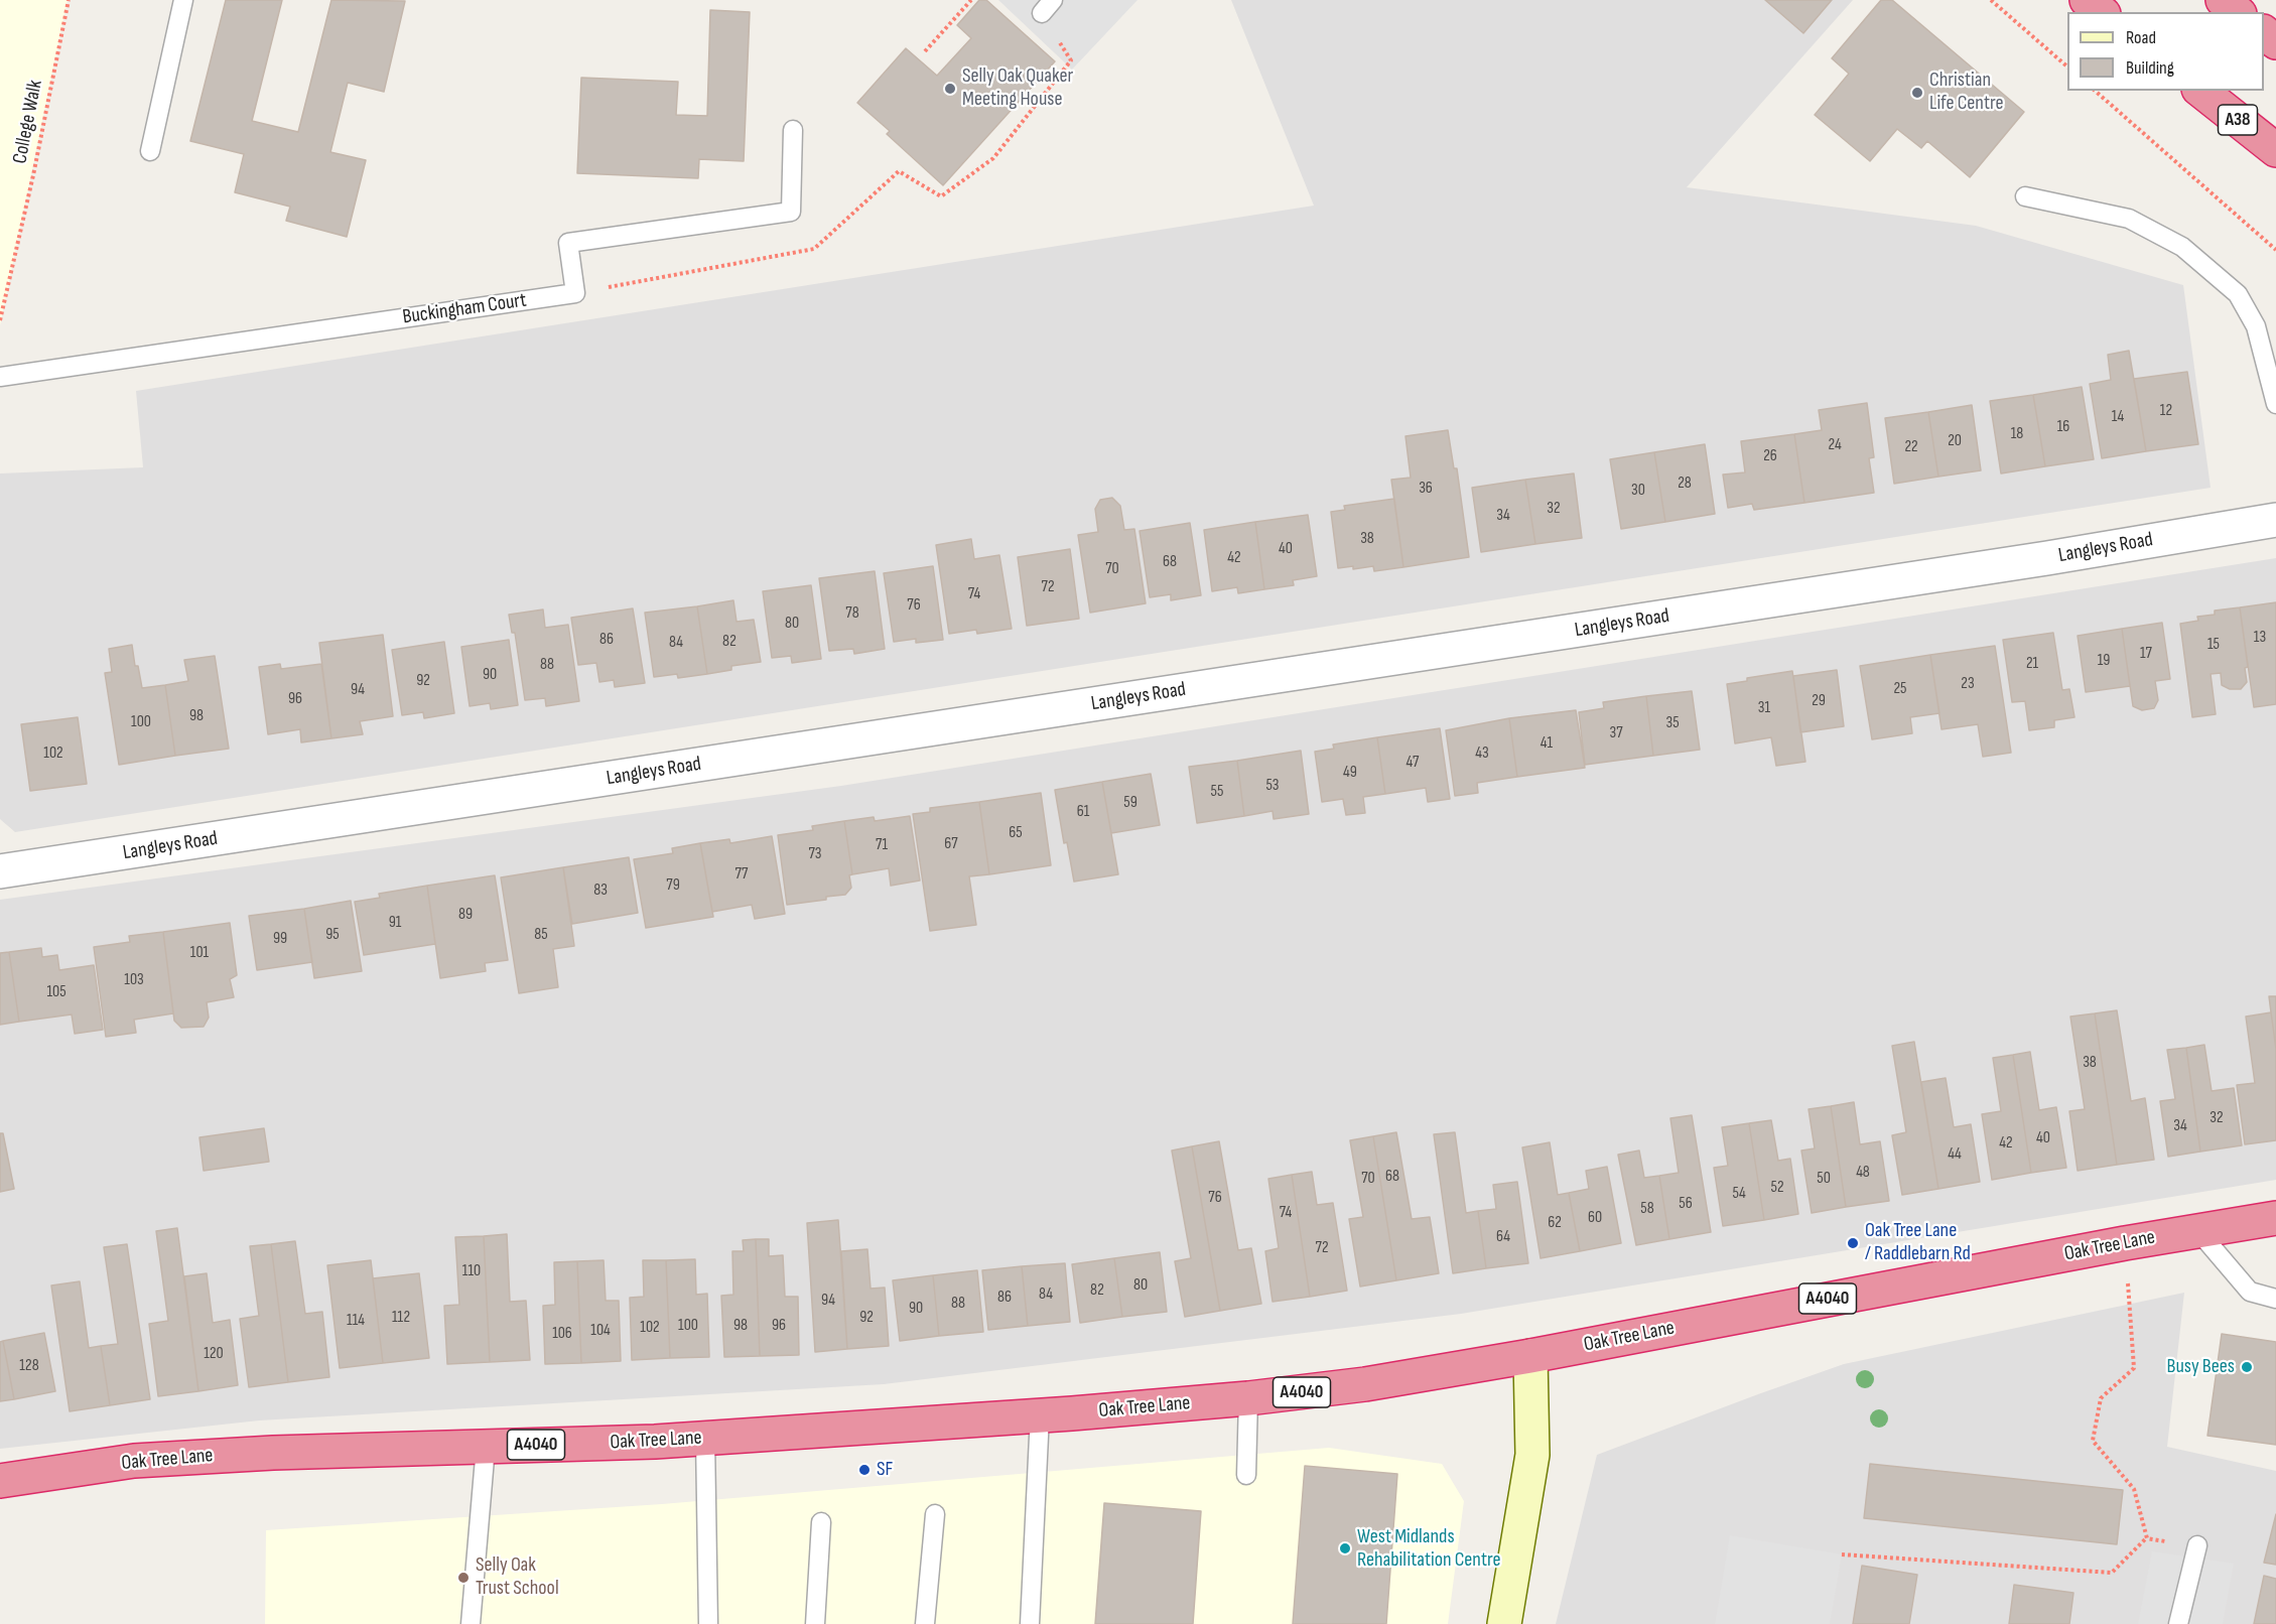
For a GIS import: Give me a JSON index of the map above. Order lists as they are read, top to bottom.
{
  "streets": {
    "highway": ["A38", "Oak Tree Lane", "A4040"],
    "street": ["Langleys Road"],
    "lane": ["Buckingham Court"],
    "path": ["College Walk"]
  },
  "places": [
    "Selly Oak Quaker Meeting House",
    "Christian Life Centre",
    "Oak Tree Lane / Raddlebarn Rd",
    "Busy Bees",
    "SF",
    "West Midlands Rehabilitation Centre",
    "Selly Oak Trust School"
  ],
  "house_numbers": [
    "12",
    "14",
    "16",
    "18",
    "20",
    "24",
    "22",
    "26",
    "28",
    "36",
    "30",
    "32",
    "34",
    "38",
    "40",
    "42",
    "68",
    "70",
    "72",
    "74",
    "76",
    "78",
    "80",
    "13",
    "86",
    "82",
    "84",
    "15",
    "17",
    "19",
    "21",
    "88",
    "90",
    "92",
    "23",
    "25",
    "94",
    "96",
    "29",
    "31",
    "98",
    "100",
    "35",
    "37",
    "41",
    "102",
    "43",
    "47",
    "49",
    "53",
    "55",
    "59",
    "61",
    "65",
    "67",
    "71",
    "73",
    "77",
    "79",
    "83",
    "89",
    "91",
    "95",
    "85",
    "99",
    "101",
    "103",
    "105",
    "38",
    "32",
    "34",
    "40",
    "42",
    "44",
    "48",
    "68",
    "70",
    "50",
    "52",
    "54",
    "76",
    "56",
    "58",
    "74",
    "60",
    "62",
    "64",
    "72",
    "110",
    "80",
    "82",
    "84",
    "86",
    "94",
    "88",
    "90",
    "112",
    "92",
    "114",
    "100",
    "98",
    "96",
    "102",
    "104",
    "106",
    "120",
    "128"
  ],
  "legend": ["Road", "Building"]
}
